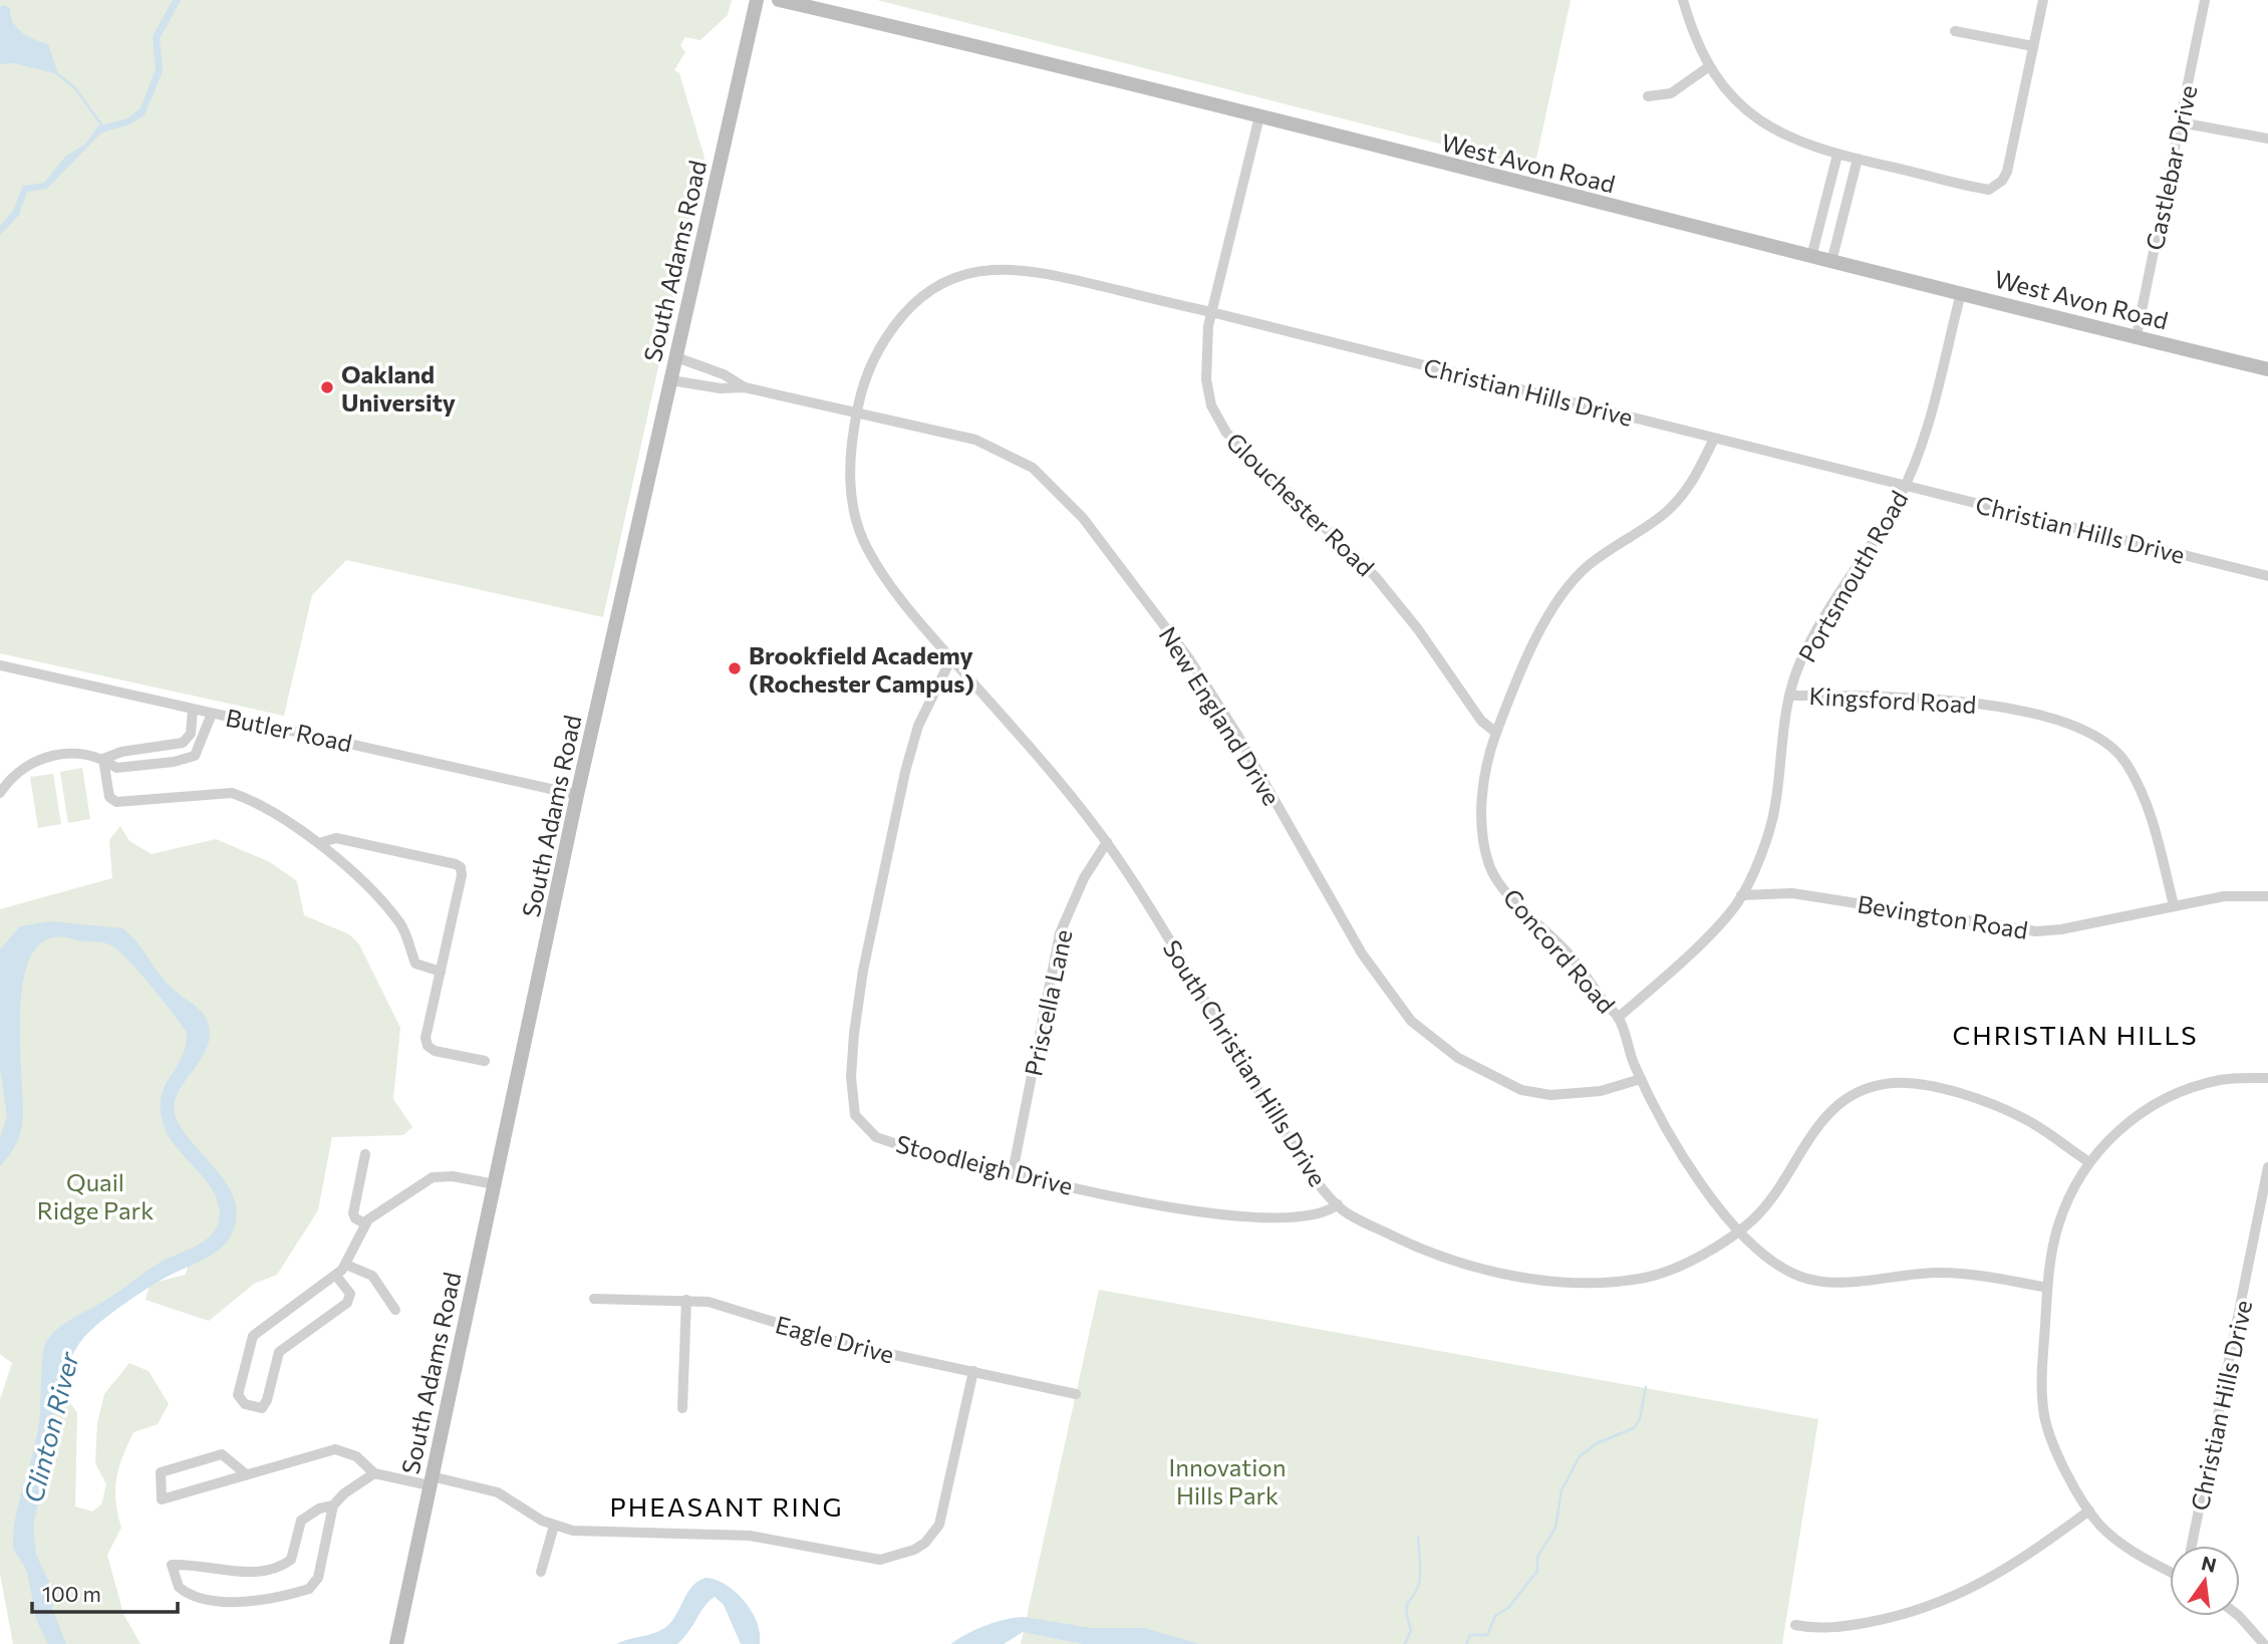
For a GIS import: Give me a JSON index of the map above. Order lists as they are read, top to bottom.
{
  "streets": {
    "main road": ["West Avon Road", "South Adams Road"],
    "street": [
      "Castlebar Drive",
      "Christian Hills Drive",
      "Glouchester Road",
      "Portsmouth Road",
      "Kingsford Road",
      "New England Drive",
      "Butler Road",
      "Bevington Road",
      "Concord Road",
      "Priscella Lane",
      "South Christian Hills Drive",
      "Stoodleigh Drive",
      "Eagle Drive"
    ]
  },
  "crossings": [
    ["West Avon Road", "Castlebar Drive"],
    ["West Avon Road", "Glouchester Road"],
    ["West Avon Road", "Portsmouth Road"],
    ["South Adams Road", "New England Drive"],
    ["South Adams Road", "Butler Road"],
    ["Christian Hills Drive", "Glouchester Road"],
    ["Christian Hills Drive", "Portsmouth Road"],
    ["Christian Hills Drive", "New England Drive"],
    ["Christian Hills Drive", "Concord Road"],
    ["Christian Hills Drive", "South Christian Hills Drive"],
    ["Glouchester Road", "Concord Road"],
    ["Portsmouth Road", "Kingsford Road"],
    ["Portsmouth Road", "Bevington Road"],
    ["Portsmouth Road", "Concord Road"],
    ["Kingsford Road", "Bevington Road"],
    ["New England Drive", "Concord Road"],
    ["New England Drive", "South Christian Hills Drive"],
    ["Concord Road", "South Christian Hills Drive"],
    ["Priscella Lane", "South Christian Hills Drive"],
    ["Priscella Lane", "Stoodleigh Drive"],
    ["South Christian Hills Drive", "Stoodleigh Drive"]
  ],
  "districts": ["CHRISTIAN HILLS", "PHEASANT RING"],
  "water": ["Clinton River"],
  "parks": ["Quail Ridge Park", "Innovation Hills Park"],
  "places": ["Oakland University", "Brookfield Academy (Rochester Campus)"],
  "scale_bar": "100 m",
  "north": "top"
}
